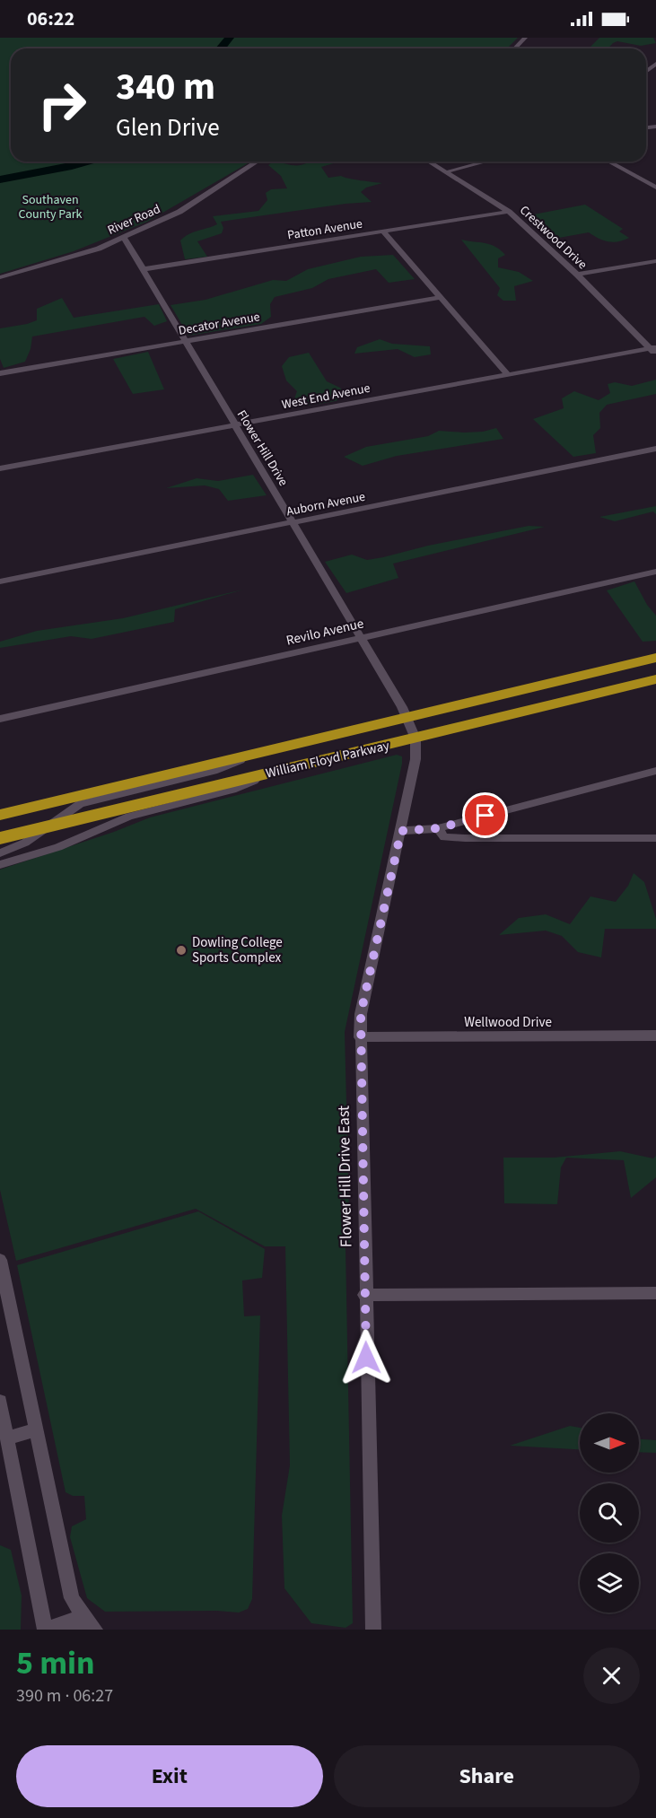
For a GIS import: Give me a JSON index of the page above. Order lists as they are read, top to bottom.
{
  "streets": {
    "highway": ["William Floyd Parkway"],
    "street": [
      "River Road",
      "Patton Avenue",
      "Crestwood Drive",
      "Decator Avenue",
      "West End Avenue",
      "Flower Hill Drive",
      "Auborn Avenue",
      "Revilo Avenue",
      "Wellwood Drive",
      "Flower Hill Drive East"
    ]
  },
  "crossings": [
    ["River Road", "Flower Hill Drive"],
    ["Patton Avenue", "Crestwood Drive"],
    ["Patton Avenue", "Flower Hill Drive"],
    ["Crestwood Drive", "West End Avenue"],
    ["Decator Avenue", "Flower Hill Drive"],
    ["West End Avenue", "Flower Hill Drive"],
    ["Flower Hill Drive", "Auborn Avenue"],
    ["Flower Hill Drive", "Revilo Avenue"],
    ["Flower Hill Drive", "William Floyd Parkway"],
    ["Flower Hill Drive", "Flower Hill Drive East"],
    ["William Floyd Parkway", "Flower Hill Drive East"],
    ["Wellwood Drive", "Flower Hill Drive East"]
  ],
  "parks": ["Southaven County Park"],
  "places": ["Dowling College Sports Complex"],
  "north": "right",
  "page": {
    "status": "06:22",
    "turn": ["340 m", "Glen Drive"],
    "heading": ["5 min", "390 m · 06:27"],
    "buttons": ["Exit", "Share"]
  }
}
